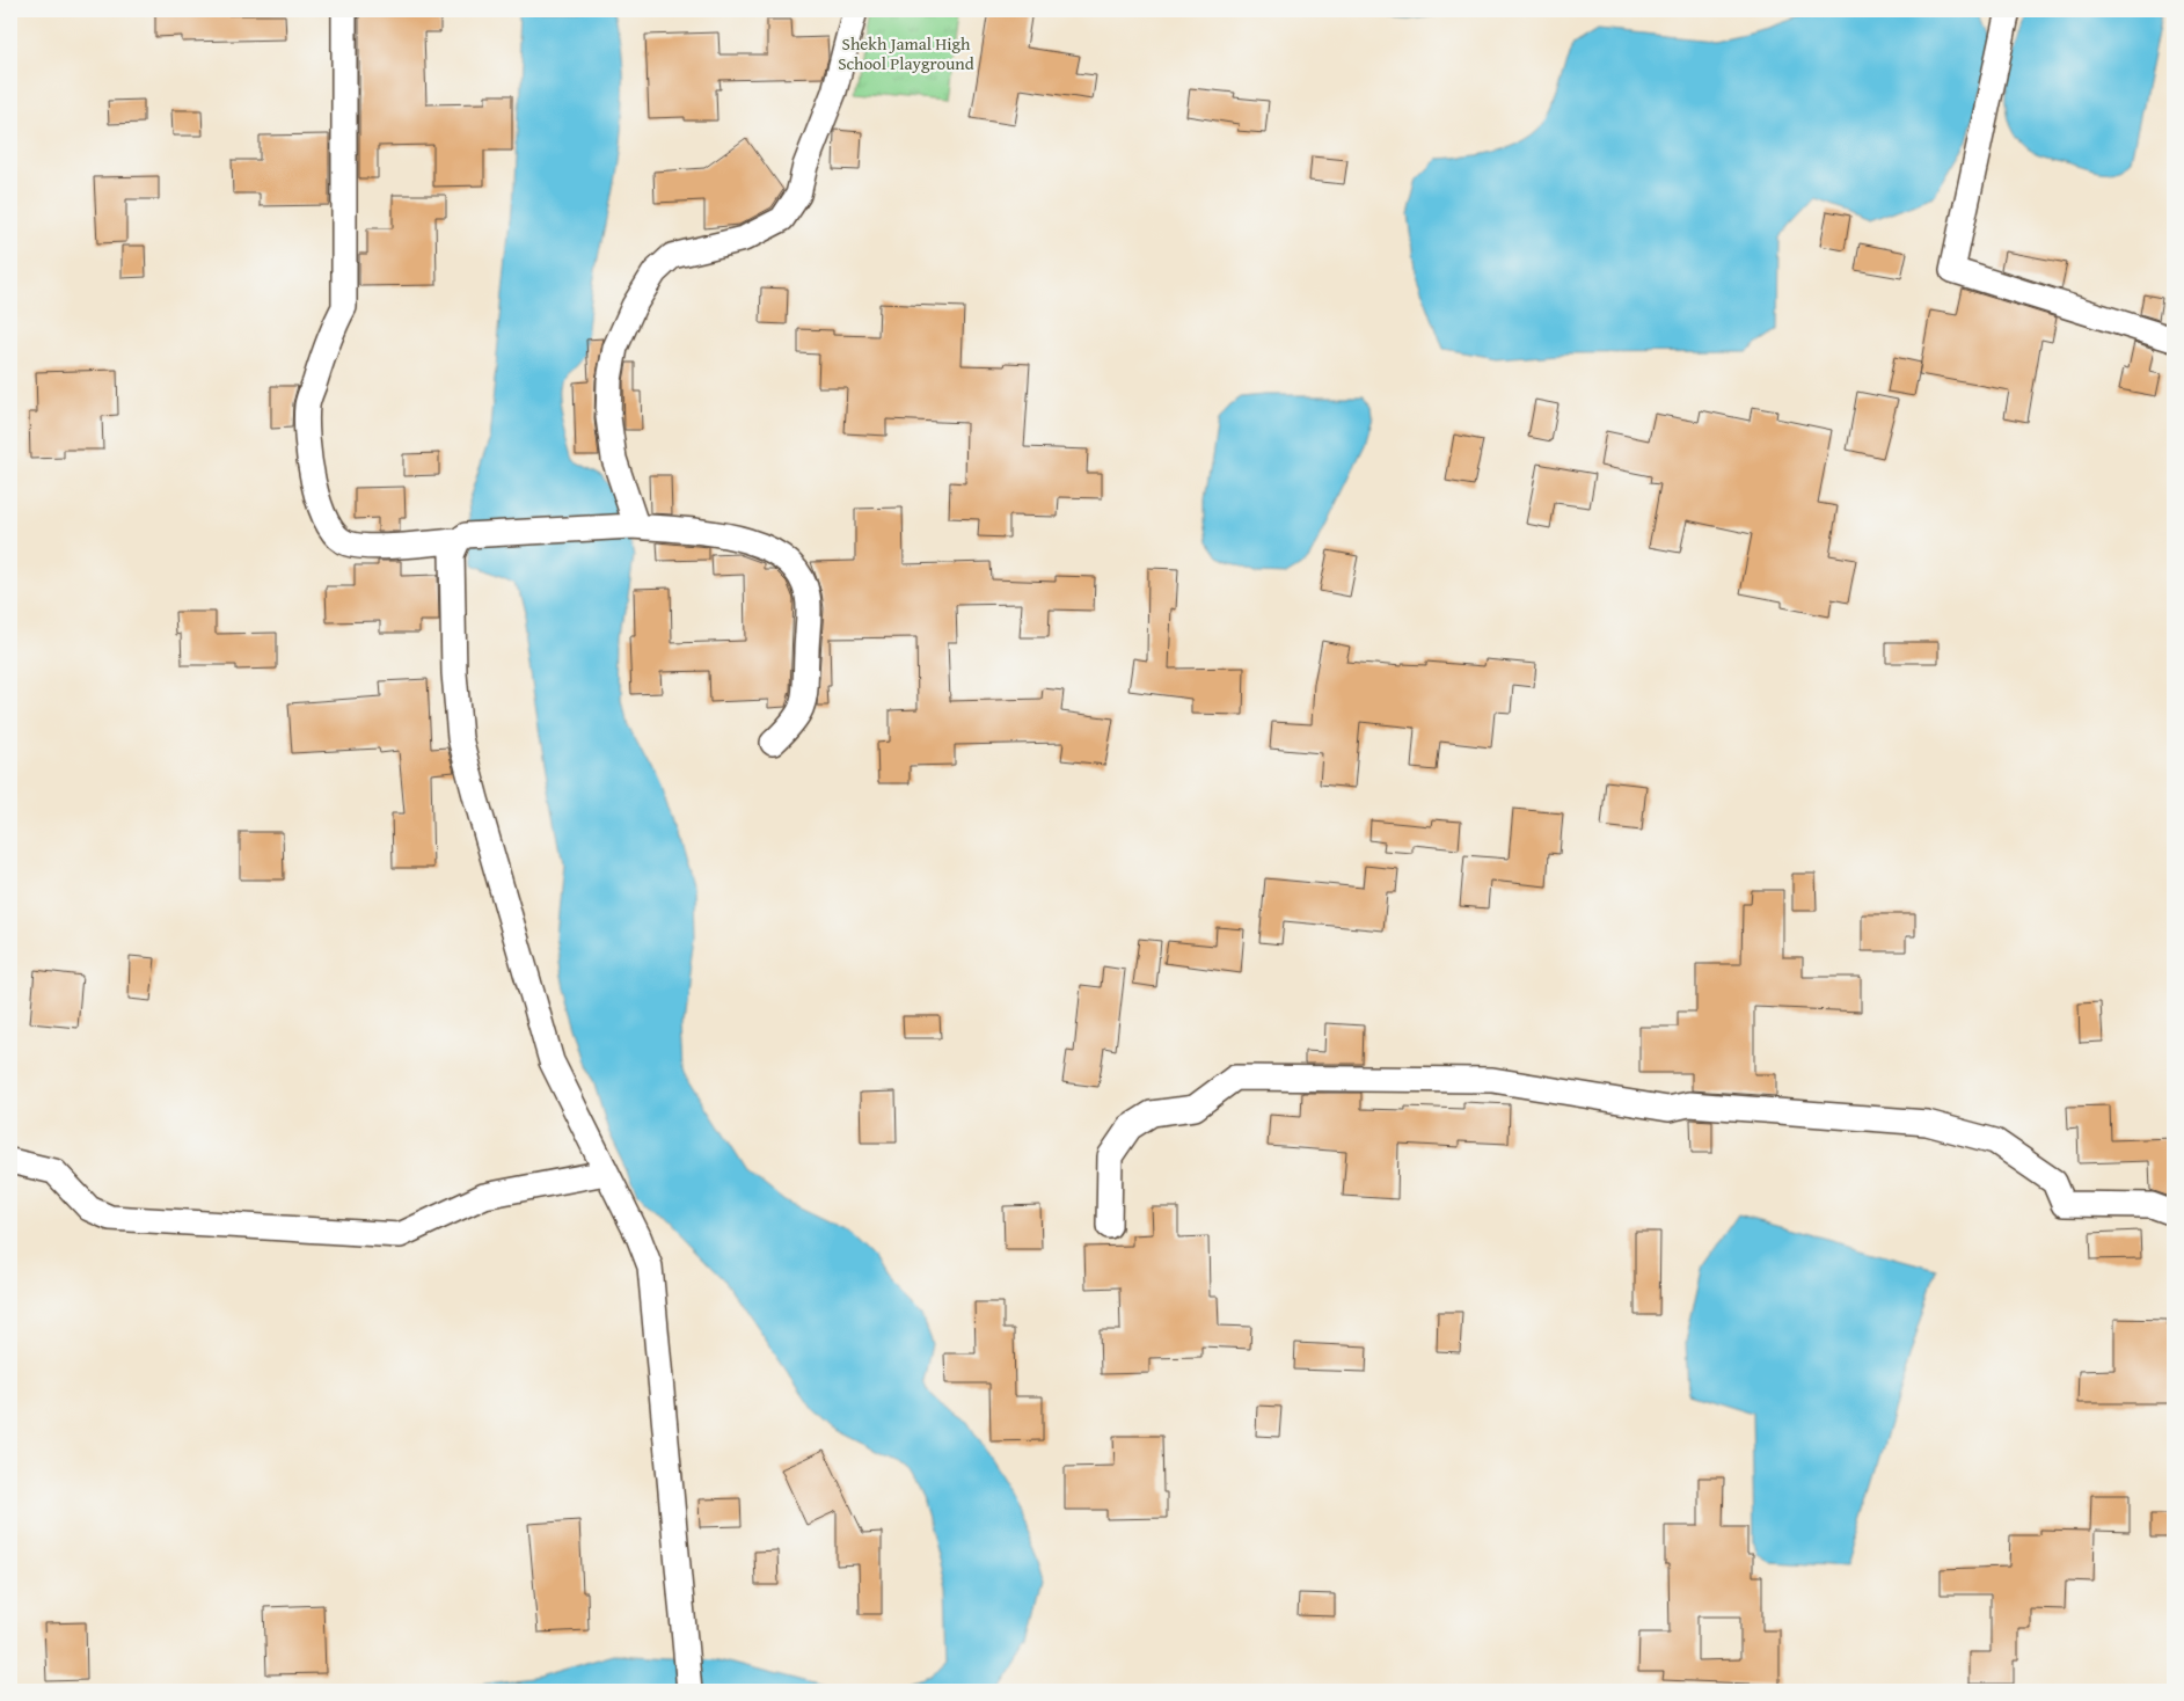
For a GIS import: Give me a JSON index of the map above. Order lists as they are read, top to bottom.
{
  "parks": ["Shekh Jamal High School Playground"]
}
